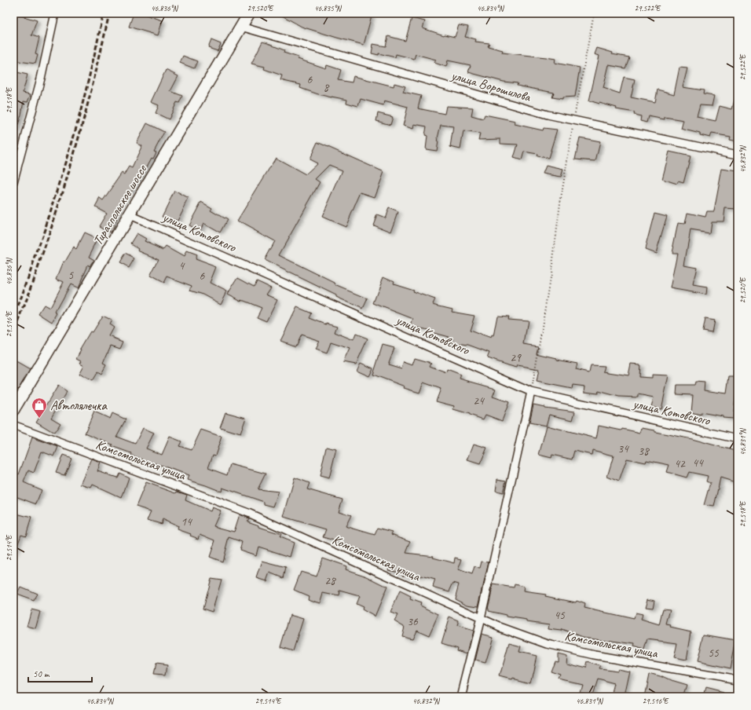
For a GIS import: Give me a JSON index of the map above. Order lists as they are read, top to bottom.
{
  "streets": {
    "main road": ["Тираспольское шоссе"],
    "street": ["улица Ворошилова", "улица Котовского", "Комсомольская улица"]
  },
  "crossings": [
    ["улица Ворошилова", "Тираспольское шоссе"],
    ["Тираспольское шоссе", "улица Котовского"]
  ],
  "places": {
    "shop": ["Автолялечка"]
  },
  "house_numbers": [
    "6",
    "8",
    "4",
    "5",
    "6",
    "29",
    "24",
    "34",
    "38",
    "44",
    "42",
    "14",
    "28",
    "45",
    "36",
    "55"
  ],
  "scale_bar": "50 m",
  "coordinates": [
    "46.836°N",
    "29.520°E",
    "46.835°N",
    "46.834°N",
    "29.522°E",
    "29.518°E",
    "46.832°N",
    "29.516°E",
    "46.831°N",
    "29.514°E"
  ]
}
